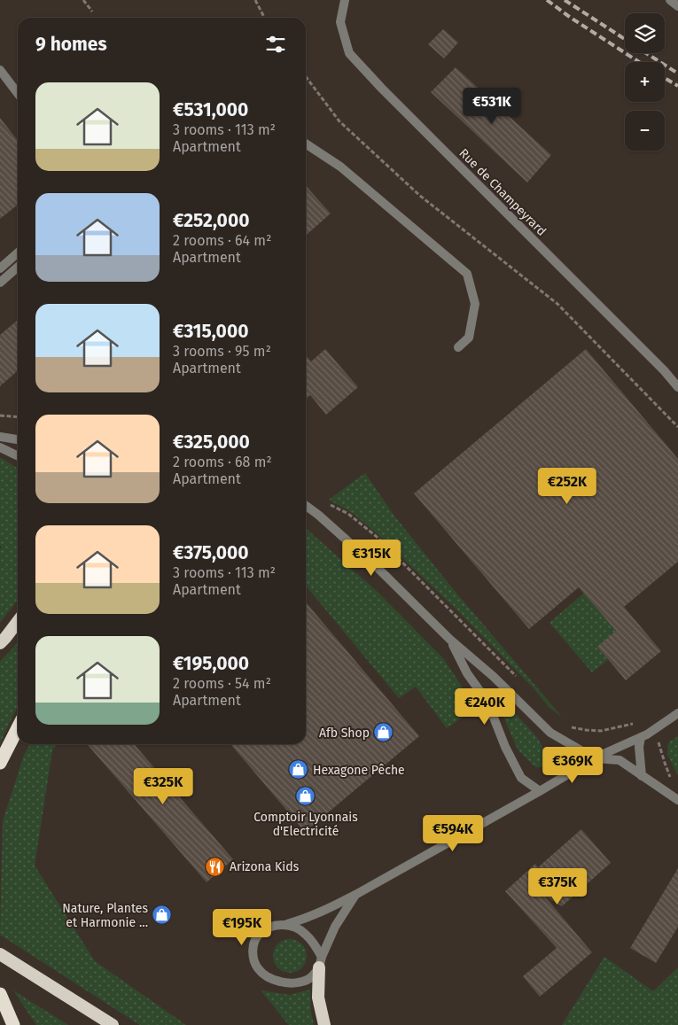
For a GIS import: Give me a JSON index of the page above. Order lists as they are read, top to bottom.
{
  "streets": {
    "street": ["Rue de Champeyrard"]
  },
  "places": {
    "shop": [
      "Afb Shop",
      "Hexagone Pêche",
      "Comptoir Lyonnais d'Electricité",
      "Nature, Plantes et Harmonie ..."
    ],
    "restaurant": ["Arizona Kids"]
  },
  "page": {
    "map_buttons": ["+", "−"],
    "heading": "9 homes",
    "list": [
      {
        "name": "€531,000",
        "note": "3 rooms · 113 m² · Apartment"
      },
      {
        "name": "€252,000",
        "note": "2 rooms · 64 m² · Apartment"
      },
      {
        "name": "€315,000",
        "note": "3 rooms · 95 m² · Apartment"
      },
      {
        "name": "€325,000",
        "note": "2 rooms · 68 m² · Apartment"
      },
      {
        "name": "€375,000",
        "note": "3 rooms · 113 m² · Apartment"
      },
      {
        "name": "€195,000",
        "note": "2 rooms · 54 m² · Apartment"
      }
    ],
    "price": [
      "€531K",
      "€252K",
      "€315K",
      "€240K",
      "€369K",
      "€325K",
      "€594K",
      "€375K",
      "€195K"
    ]
  }
}
